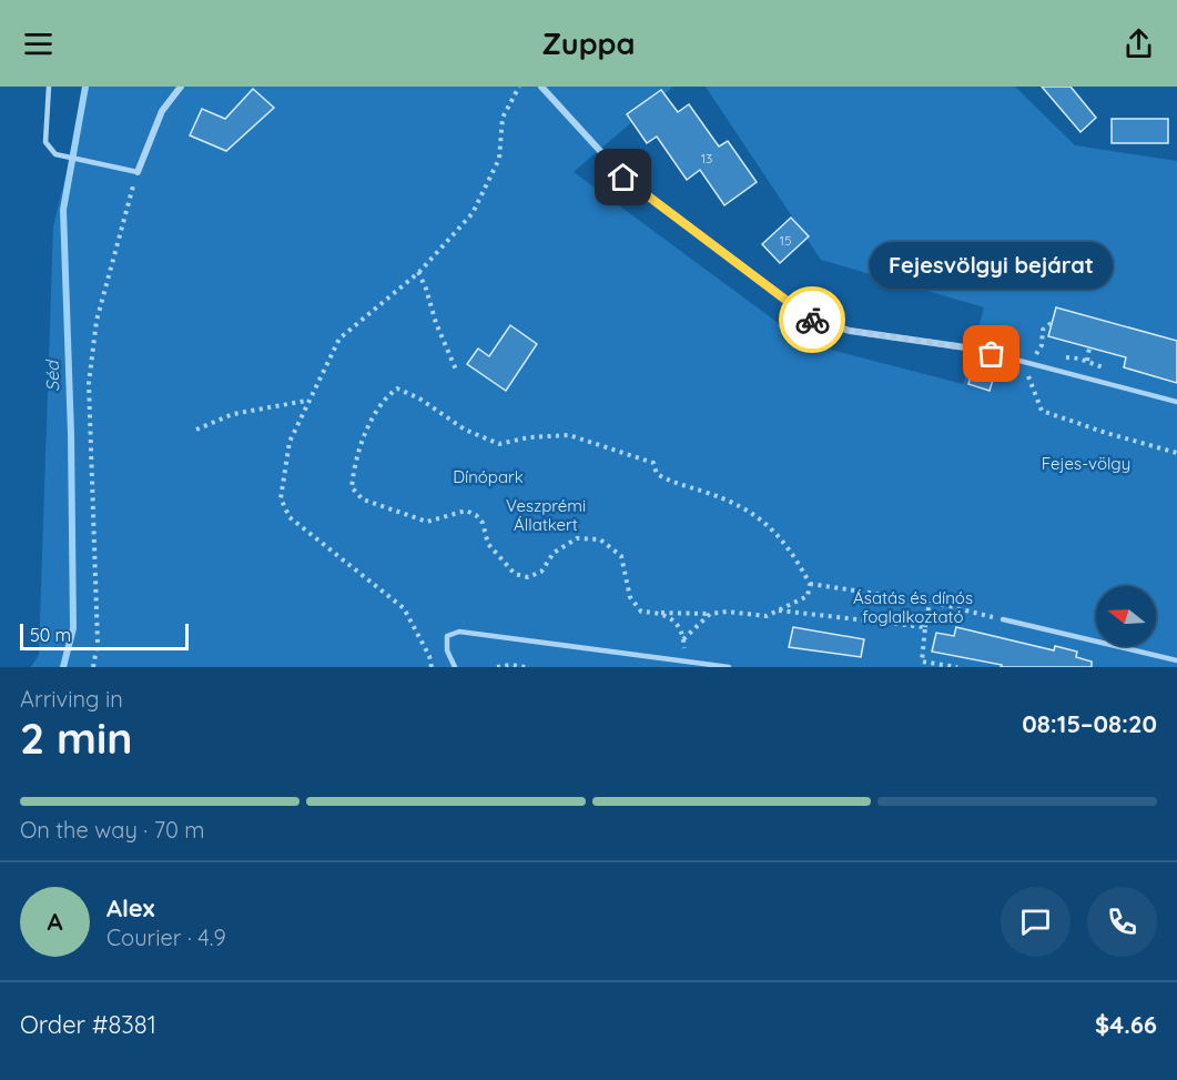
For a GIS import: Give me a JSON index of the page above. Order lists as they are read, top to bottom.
{
  "water": ["Séd"],
  "parks": [
    "Fejes-völgy",
    "Dínópark",
    "Veszprémi Állatkert",
    "Ásatás és dínós foglalkoztató"
  ],
  "places": ["Fejesvölgyi bejárat"],
  "house_numbers": ["13", "15"],
  "scale_bar": "50 m",
  "north": "left",
  "page": {
    "header": "Zuppa",
    "bubble": "Fejesvölgyi bejárat",
    "scale": "50 m",
    "heading": ["2 min", "Arriving in", "08:15–08:20"],
    "panel": [
      "Alex",
      "Courier · 4.9",
      "Order #8381",
      "$4.66"
    ],
    "bar": "On the way · 70 m",
    "round": "A"
  }
}
